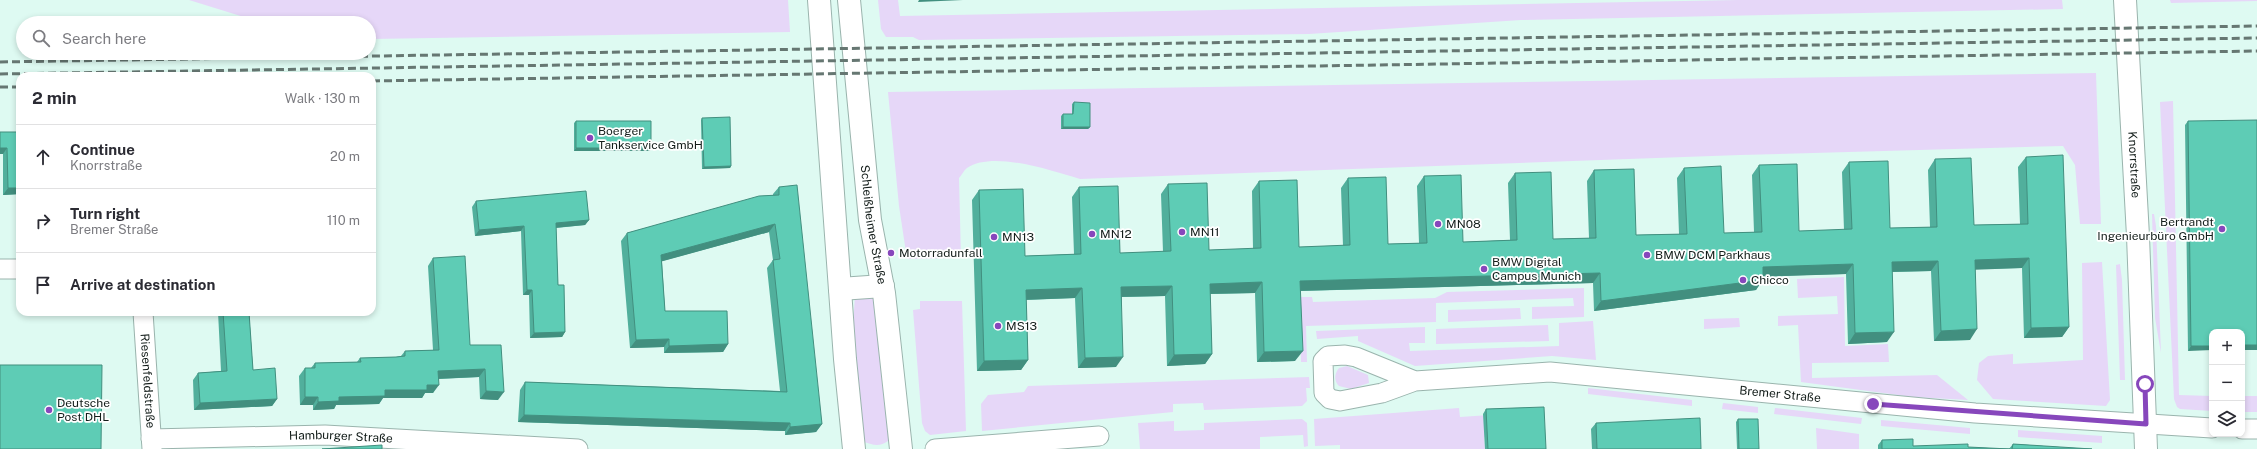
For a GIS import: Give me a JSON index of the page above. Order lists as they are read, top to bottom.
{
  "streets": {
    "main road": ["Knorrstraße", "Schleißheimer Straße"],
    "street": ["Riesenfeldstraße", "Bremer Straße", "Hamburger Straße"]
  },
  "crossings": [
    ["Knorrstraße", "Bremer Straße"],
    ["Riesenfeldstraße", "Hamburger Straße"]
  ],
  "places": [
    "Boerger Tankservice GmbH",
    "MN08",
    "Bertrandt Ingenieurbüro GmbH",
    "MN11",
    "MN12",
    "MN13",
    "Motorradunfall",
    "BMW DCM Parkhaus",
    "BMW Digital Campus Munich",
    "Chicco",
    "MS13",
    "Deutsche Post DHL"
  ],
  "page": {
    "search": "Search here",
    "heading": ["2 min", "Walk · 130 m"],
    "list": [
      ["Continue", "Knorrstraße", "20 m"],
      ["Turn right", "Bremer Straße", "110 m"],
      "Arrive at destination"
    ],
    "map_buttons": ["+", "−"]
  }
}
